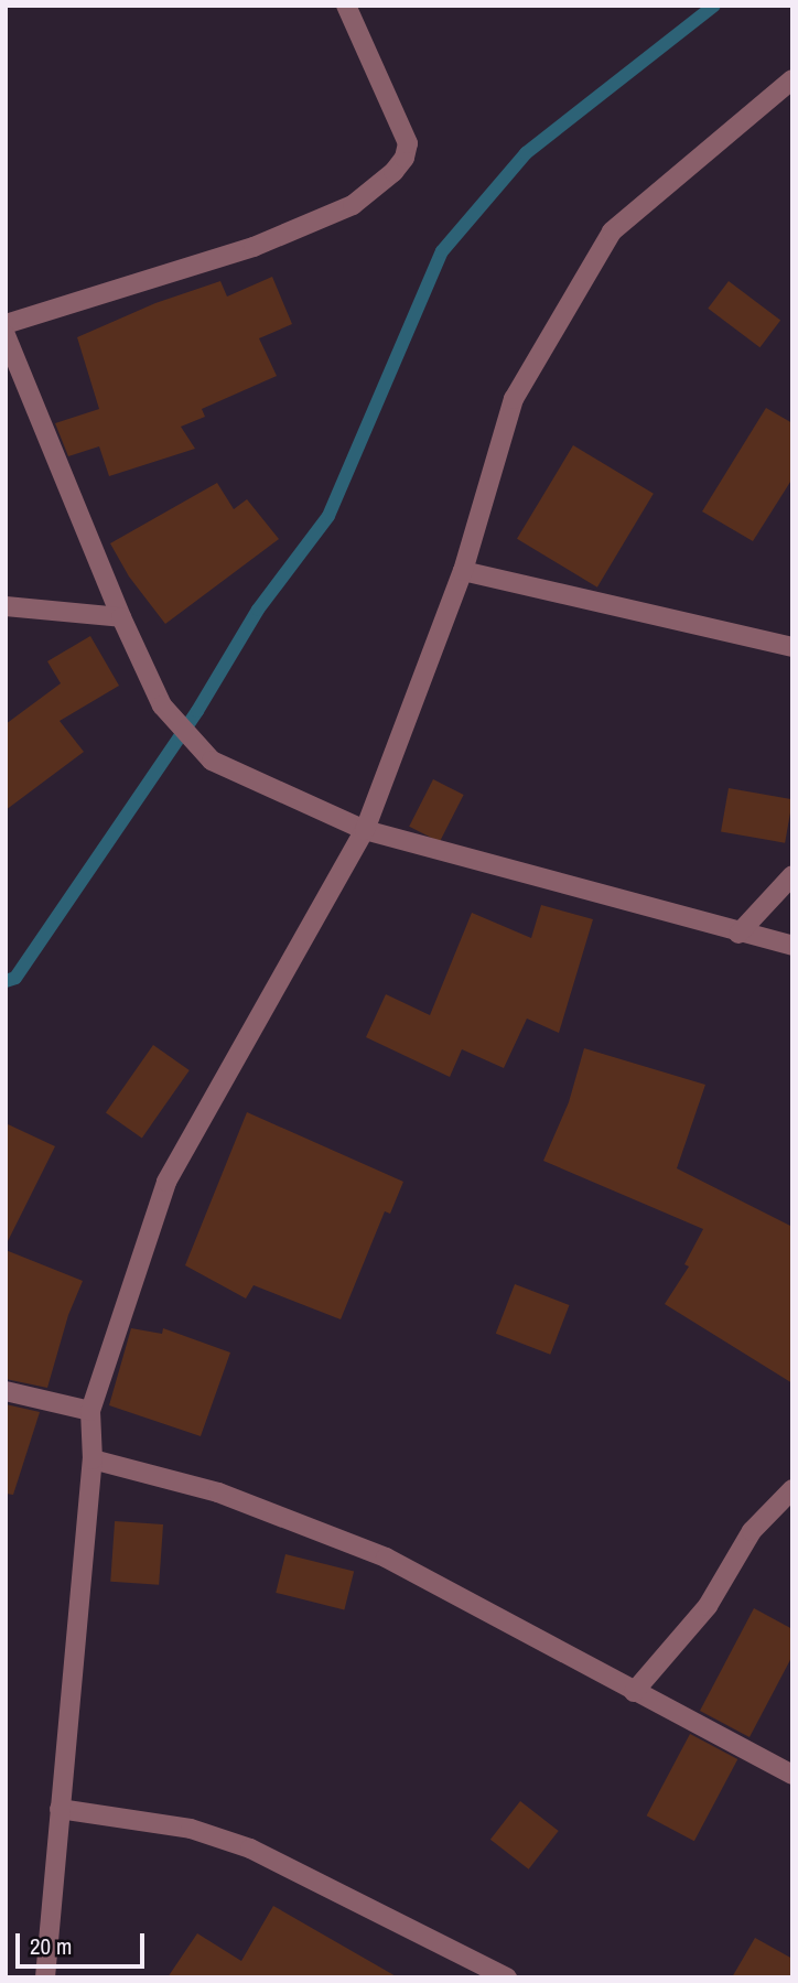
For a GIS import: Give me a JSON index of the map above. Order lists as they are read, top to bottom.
{
  "scale_bar": "20 m"
}
